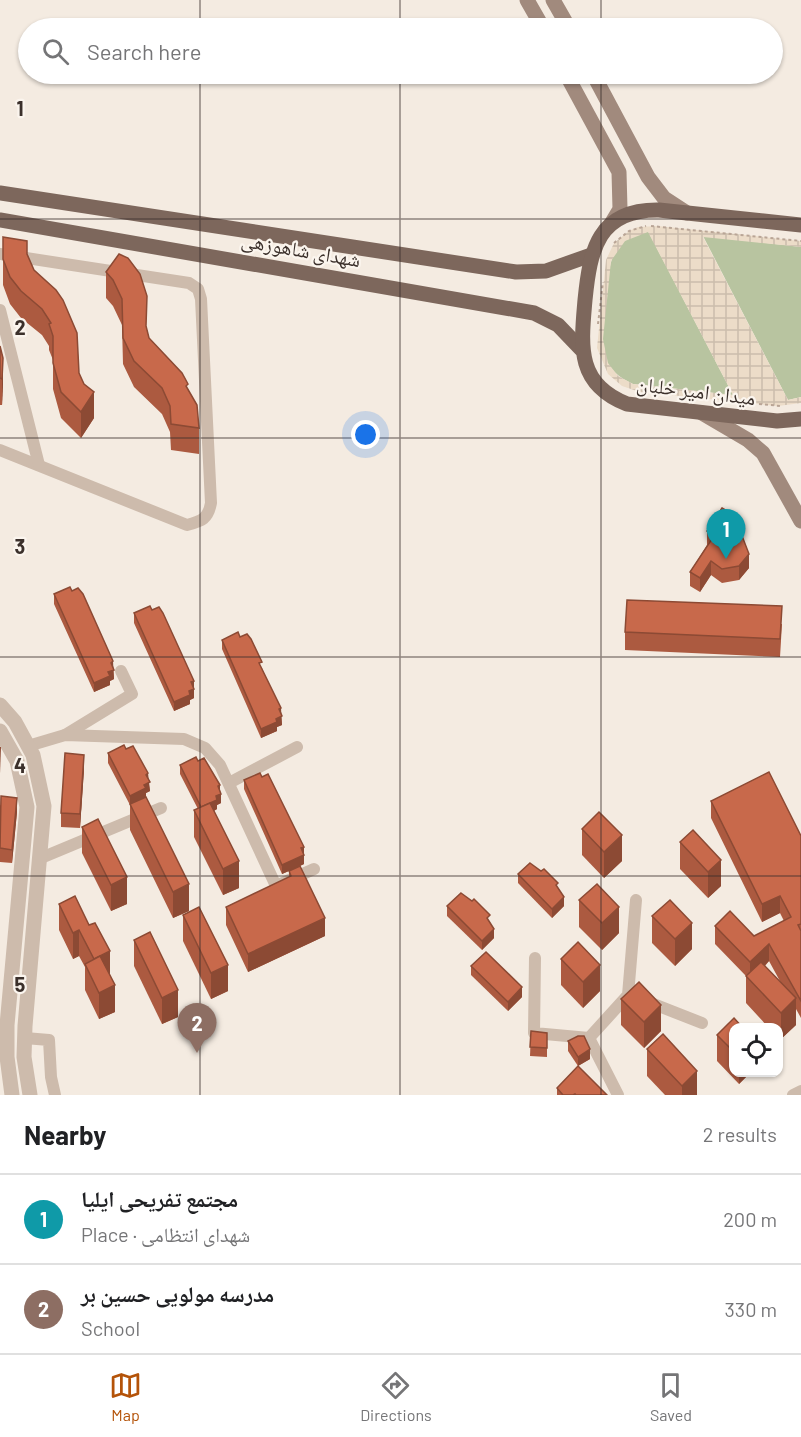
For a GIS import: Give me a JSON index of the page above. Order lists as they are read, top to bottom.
{
  "streets": {
    "main road": ["شهدای شاهوزهی", "میدان امیر خلبان"]
  },
  "crossings": [
    ["شهدای شاهوزهی", "میدان امیر خلبان"]
  ],
  "page": {
    "search": "Search here",
    "pins": ["1", "2"],
    "heading": ["Nearby", "2 results"],
    "list": [
      {
        "mark": "1",
        "name": "مجتمع تفریحی ایلیا",
        "note": "Place · شهدای انتظامی",
        "value": "200 m"
      },
      {
        "mark": "2",
        "name": "مدرسه مولویی حسین بر",
        "note": "School",
        "value": "330 m"
      }
    ],
    "nav": ["Map", "Directions", "Saved"]
  },
  "grid": {
    "rows": [
      "1",
      "2",
      "3",
      "4",
      "5"
    ]
  }
}
